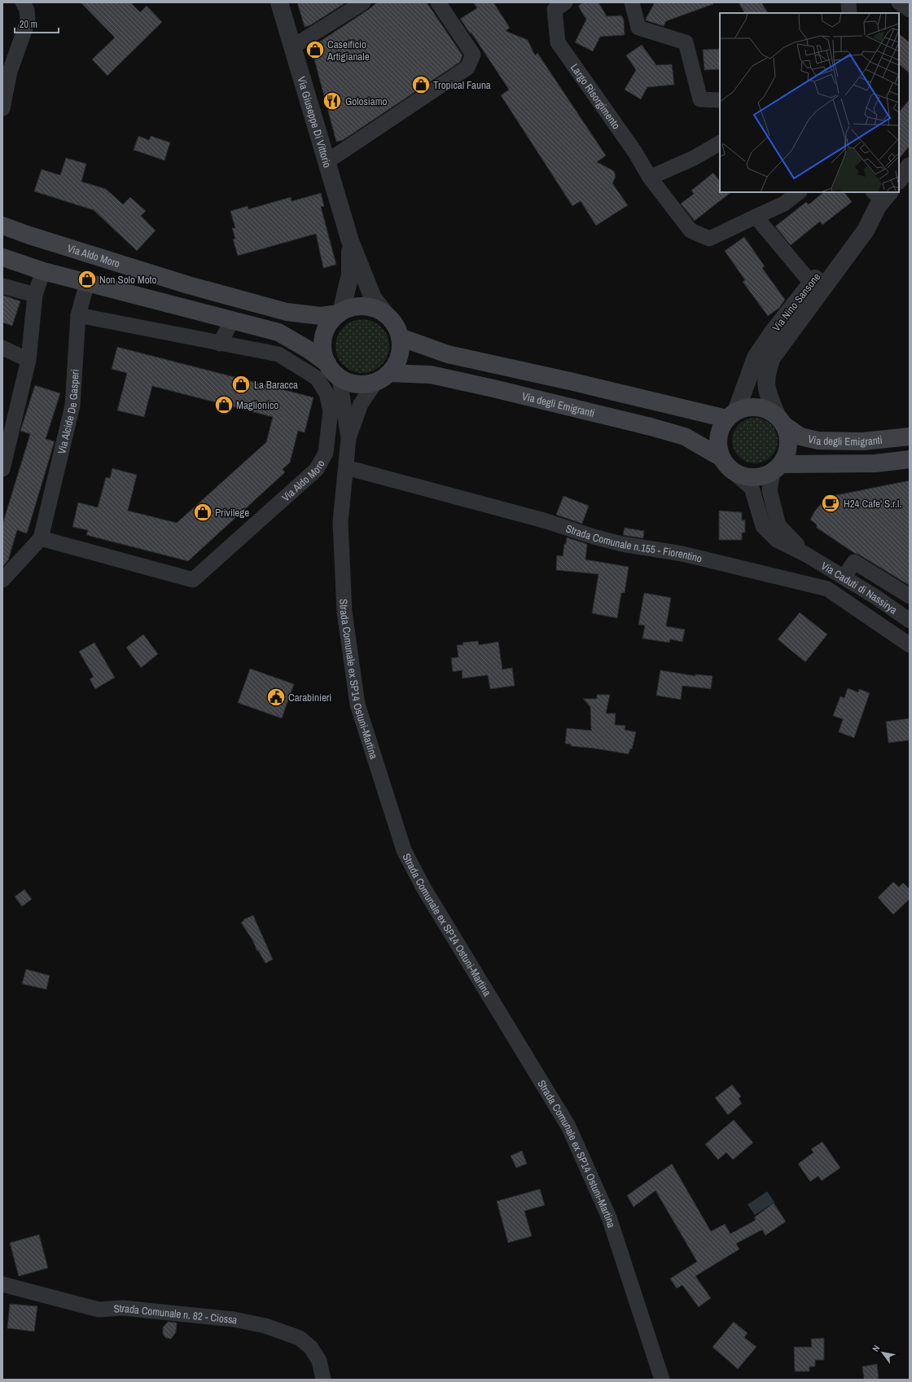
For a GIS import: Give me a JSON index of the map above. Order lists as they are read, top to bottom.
{
  "streets": {
    "main road": ["Via Aldo Moro", "Via degli Emigranti"],
    "street": [
      "Largo Risorgimento",
      "Via Giuseppe Di Vittorio",
      "Via Nino Sansone",
      "Via Alcide De Gasperi",
      "Strada Comunale n.155 - Fiorentino",
      "Via Caduti di Nassirya",
      "Strada Comunale ex SP14 Ostuni-Martina",
      "Strada Comunale n. 82 - Ciossa"
    ]
  },
  "crossings": [
    ["Via Giuseppe Di Vittorio", "Via Aldo Moro"],
    ["Via Giuseppe Di Vittorio", "Via degli Emigranti"],
    ["Via Giuseppe Di Vittorio", "Strada Comunale ex SP14 Ostuni-Martina"],
    ["Via Aldo Moro", "Via degli Emigranti"],
    ["Via Aldo Moro", "Via Alcide De Gasperi"],
    ["Via Aldo Moro", "Strada Comunale ex SP14 Ostuni-Martina"],
    ["Via Nino Sansone", "Via degli Emigranti"],
    ["Via Nino Sansone", "Via Caduti di Nassirya"],
    ["Via degli Emigranti", "Via Caduti di Nassirya"],
    ["Via degli Emigranti", "Strada Comunale ex SP14 Ostuni-Martina"],
    ["Strada Comunale n.155 - Fiorentino", "Strada Comunale ex SP14 Ostuni-Martina"]
  ],
  "places": {
    "shop": [
      "Caseificio Artigianale",
      "Tropical Fauna",
      "Non Solo Moto",
      "La Baracca",
      "Maglionico",
      "Privilege"
    ],
    "restaurant": ["Golosiamo"],
    "cafe": ["H24 Cafe' S.r.l."],
    "public building": ["Carabinieri"]
  },
  "scale_bar": "20 m",
  "north": "top left"
}
